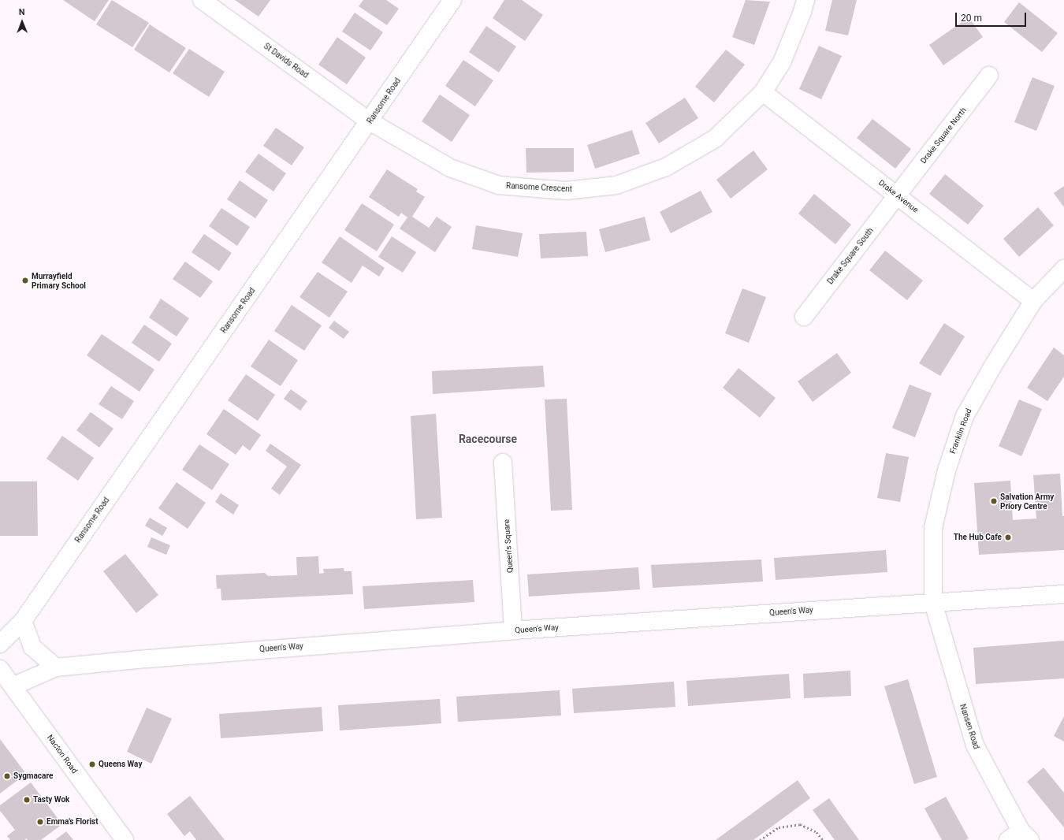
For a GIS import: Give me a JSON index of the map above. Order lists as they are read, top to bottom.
{
  "streets": {
    "street": [
      "St Davids Road",
      "Ransome Road",
      "Drake Square North",
      "Ransome Crescent",
      "Drake Avenue",
      "Drake Square South",
      "Franklin Road",
      "Queen's Square",
      "Queen's Way",
      "Nansen Road",
      "Nacton Road"
    ]
  },
  "crossings": [
    ["St Davids Road", "Ransome Road"],
    ["St Davids Road", "Ransome Crescent"],
    ["Ransome Road", "Ransome Crescent"],
    ["Drake Square North", "Drake Avenue"],
    ["Drake Square North", "Drake Square South"],
    ["Ransome Crescent", "Drake Avenue"],
    ["Drake Avenue", "Drake Square South"],
    ["Drake Avenue", "Franklin Road"],
    ["Franklin Road", "Queen's Way"],
    ["Franklin Road", "Nansen Road"],
    ["Queen's Square", "Queen's Way"],
    ["Queen's Way", "Nansen Road"],
    ["Queen's Way", "Nacton Road"]
  ],
  "districts": ["Racecourse"],
  "places": [
    "Murrayfield Primary School",
    "Salvation Army Priory Centre",
    "The Hub Cafe",
    "Queens Way",
    "Sygmacare",
    "Tasty Wok",
    "Emma's Florist"
  ],
  "scale_bar": "20 m",
  "north": "top"
}
